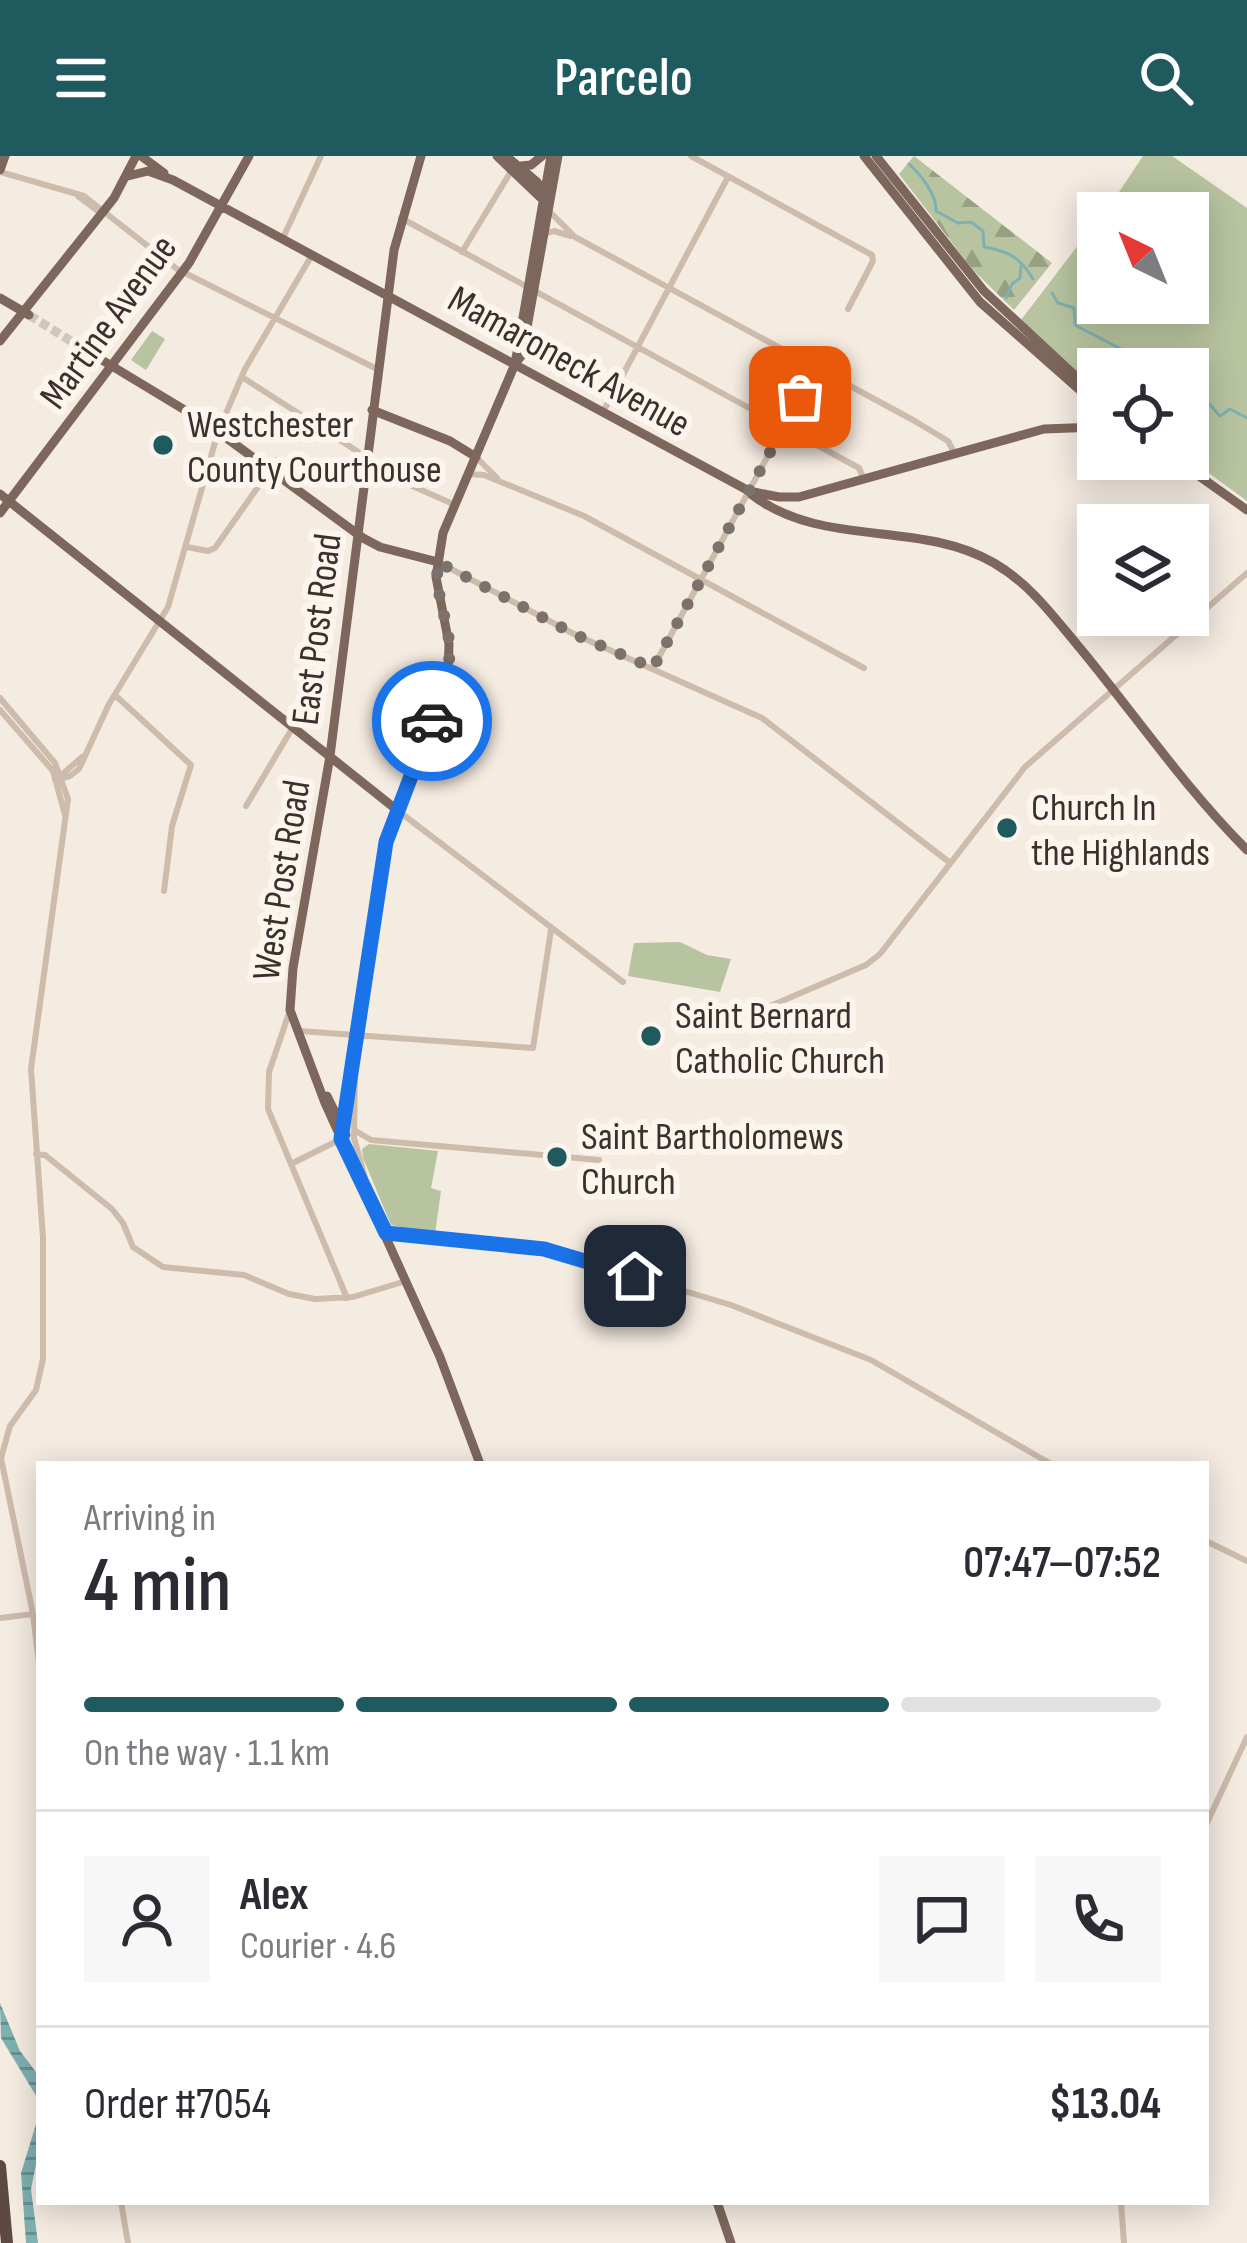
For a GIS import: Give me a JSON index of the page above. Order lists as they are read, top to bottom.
{
  "streets": {
    "main road": [
      "Martine Avenue",
      "Mamaroneck Avenue",
      "East Post Road",
      "West Post Road"
    ]
  },
  "crossings": [
    ["Martine Avenue", "Mamaroneck Avenue"],
    ["Mamaroneck Avenue", "East Post Road"],
    ["East Post Road", "West Post Road"]
  ],
  "places": [
    "Westchester County Courthouse",
    "Church In the Highlands",
    "Saint Bernard Catholic Church",
    "Saint Bartholomews Church"
  ],
  "north": "top left",
  "page": {
    "header": "Parcelo",
    "heading": ["4 min", "Arriving in", "07:47–07:52"],
    "panel": [
      "Alex",
      "Courier · 4.6",
      "Order #7054",
      "$13.04"
    ],
    "bar": "On the way · 1.1 km"
  }
}
